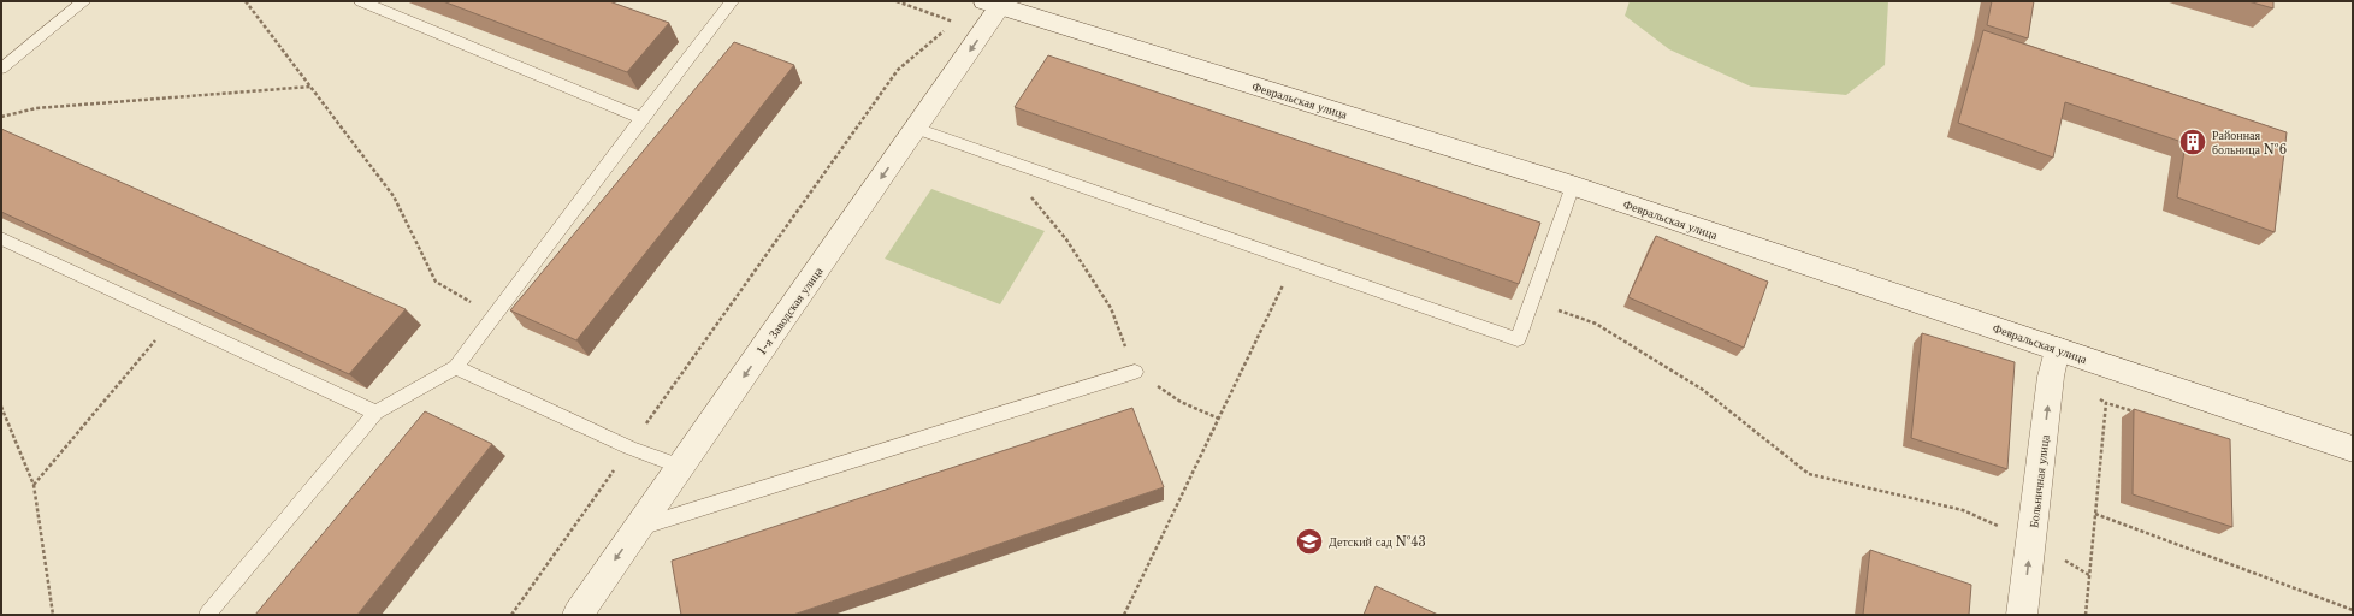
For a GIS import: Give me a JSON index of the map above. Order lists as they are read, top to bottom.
{
  "streets": {
    "main road": ["Февральская улица", "1-я Заводская улица", "Больничная улица"]
  },
  "crossings": [
    ["Февральская улица", "1-я Заводская улица"],
    ["Февральская улица", "Больничная улица"]
  ],
  "one_way": ["1-я Заводская улица", "Больничная улица"],
  "places": {
    "building": ["Районная больница №6"],
    "school or university": ["Детский сад №43"]
  }
}
